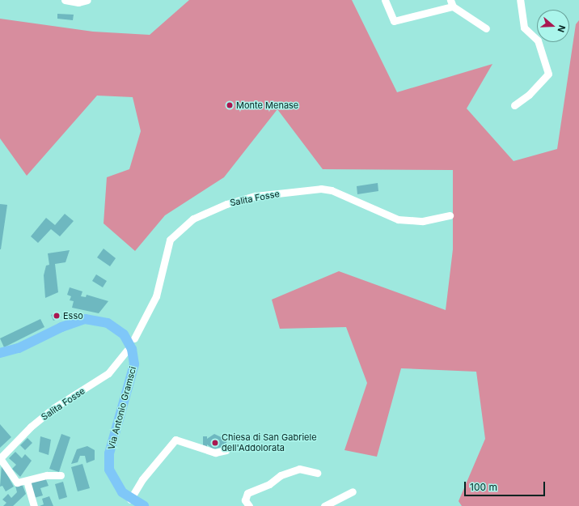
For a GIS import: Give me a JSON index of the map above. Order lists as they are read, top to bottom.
{
  "streets": {
    "main road": ["Via Antonio Gramsci"],
    "street": ["Salita Fosse"]
  },
  "crossings": [
    ["Salita Fosse", "Via Antonio Gramsci"]
  ],
  "places": ["Monte Menase", "Esso", "Chiesa di San Gabriele dell'Addolorata"],
  "scale_bar": "100 m",
  "north": "right"
}
